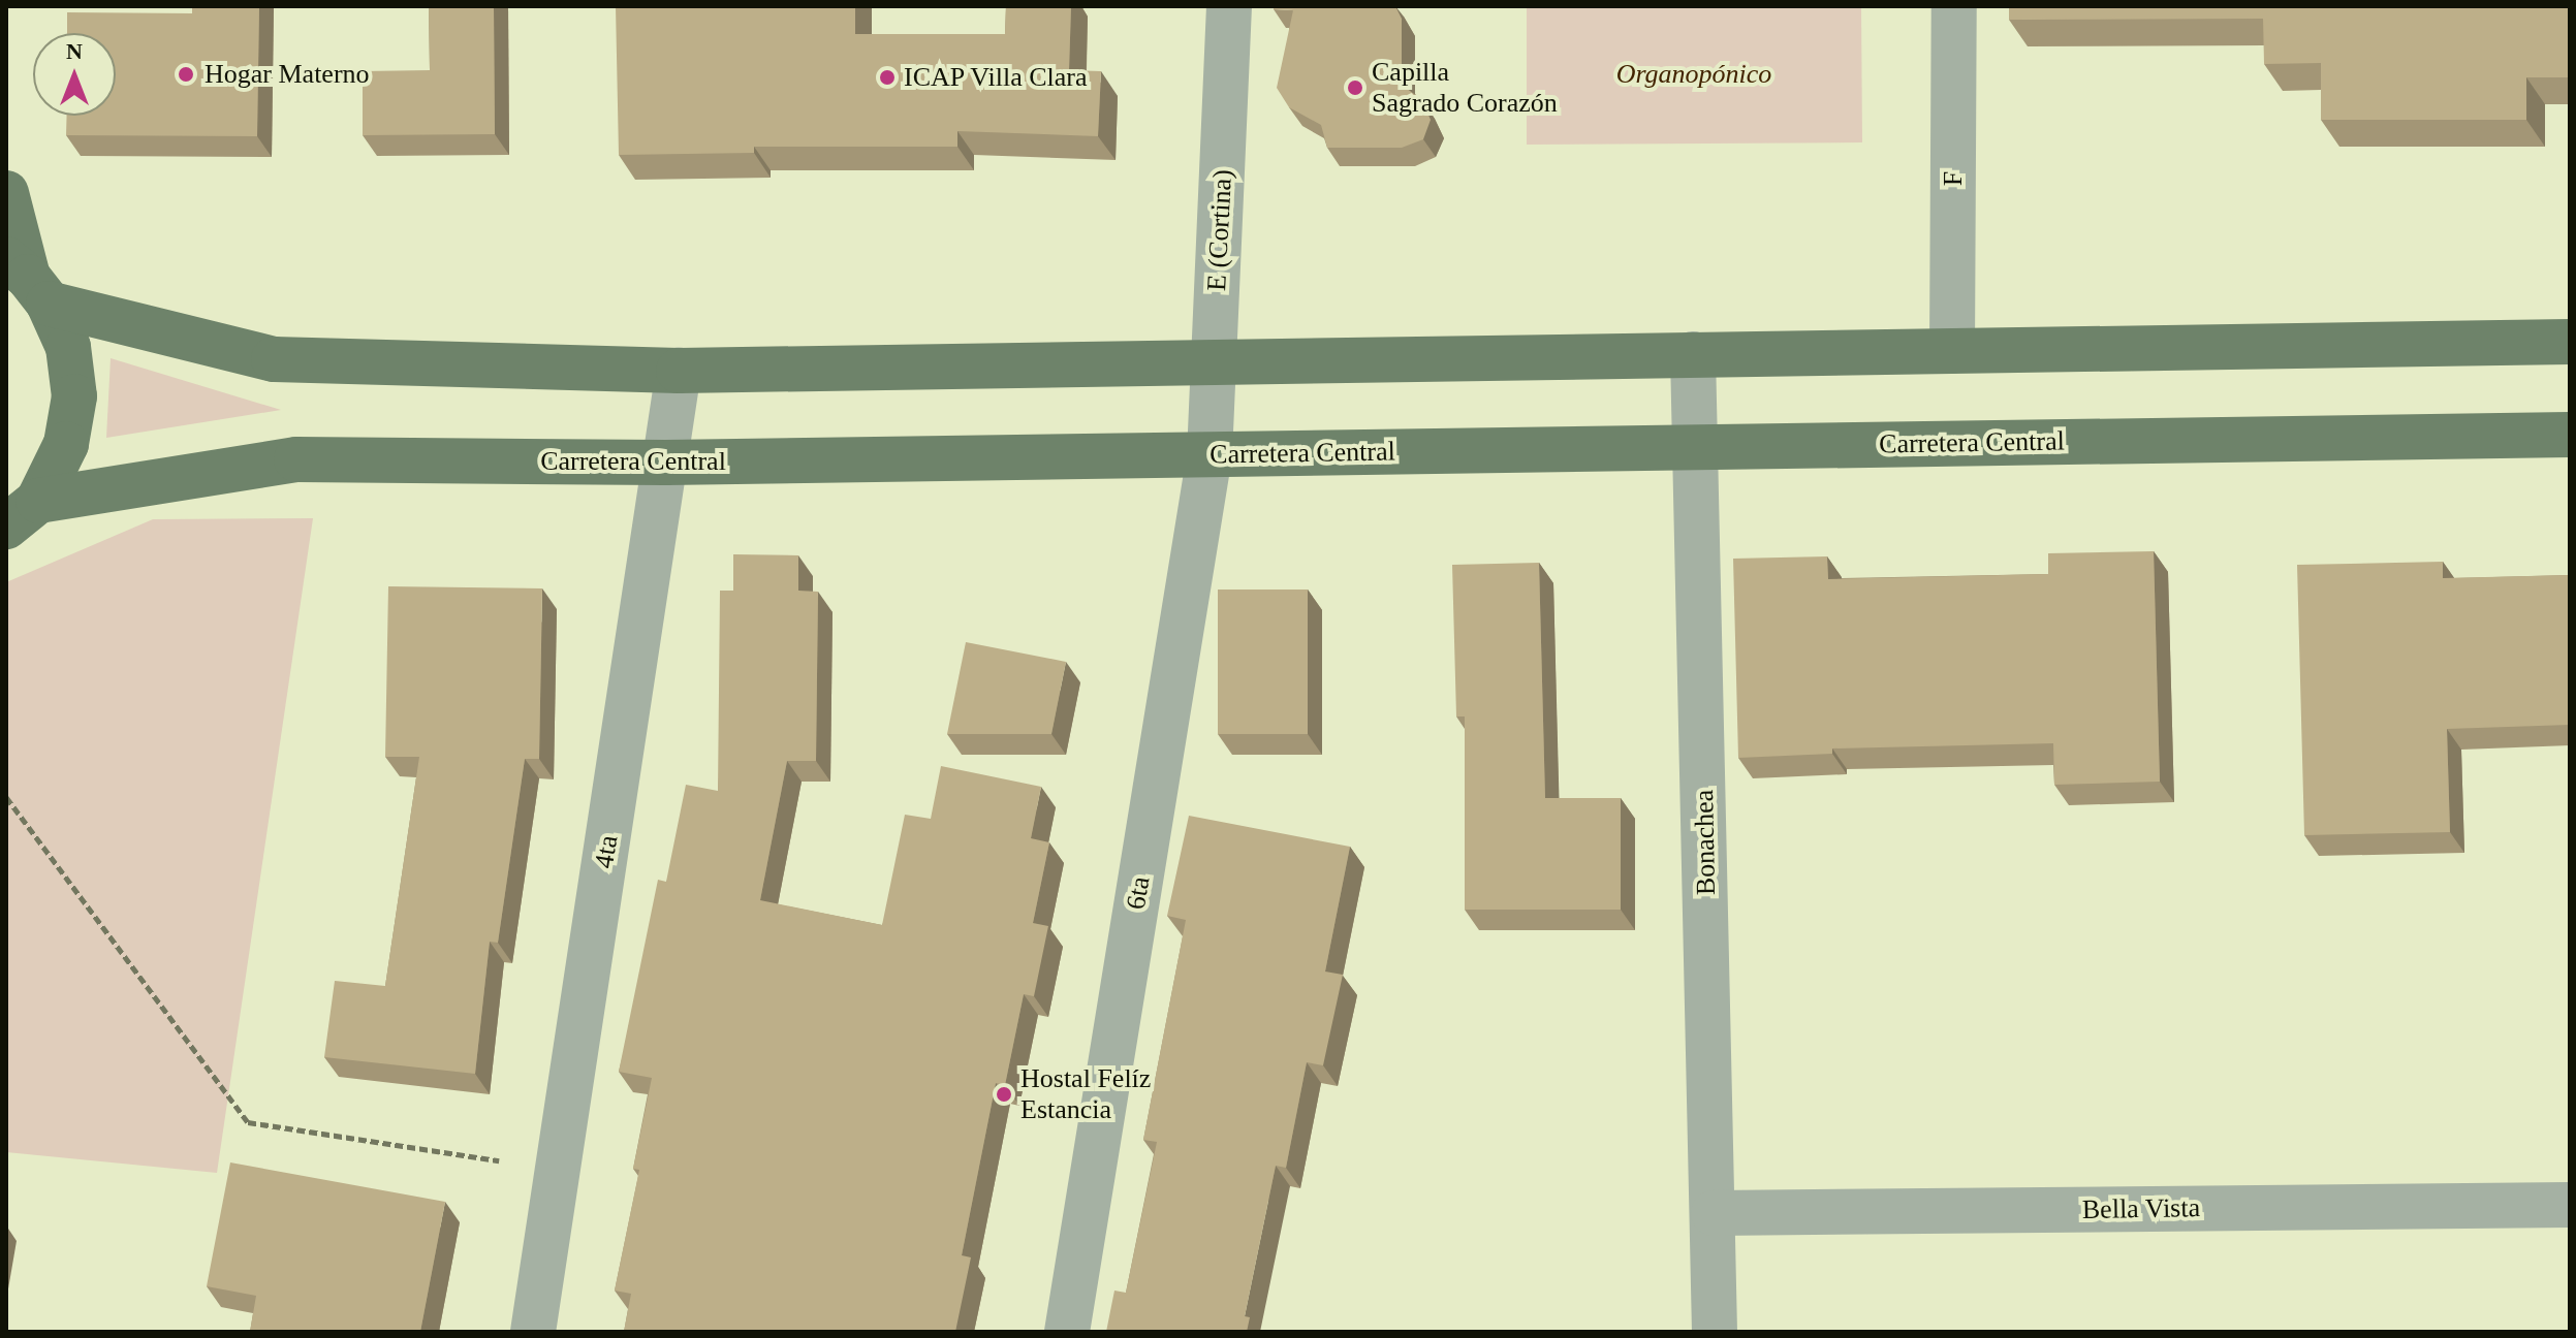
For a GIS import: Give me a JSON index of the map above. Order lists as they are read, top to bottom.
{
  "streets": {
    "main road": ["Carretera Central"],
    "street": [
      "F",
      "E (Cortina)",
      "Bonachea",
      "4ta",
      "6ta",
      "Bella Vista"
    ]
  },
  "crossings": [
    ["E (Cortina)", "Carretera Central"],
    ["E (Cortina)", "6ta"],
    ["Carretera Central", "Bonachea"],
    ["Carretera Central", "4ta"],
    ["Carretera Central", "6ta"],
    ["Bonachea", "Bella Vista"]
  ],
  "parks": ["Organopónico"],
  "places": [
    "Hogar Materno",
    "ICAP Villa Clara",
    "Capilla Sagrado Corazón",
    "Hostal Felíz Estancia"
  ],
  "north": "top"
}
